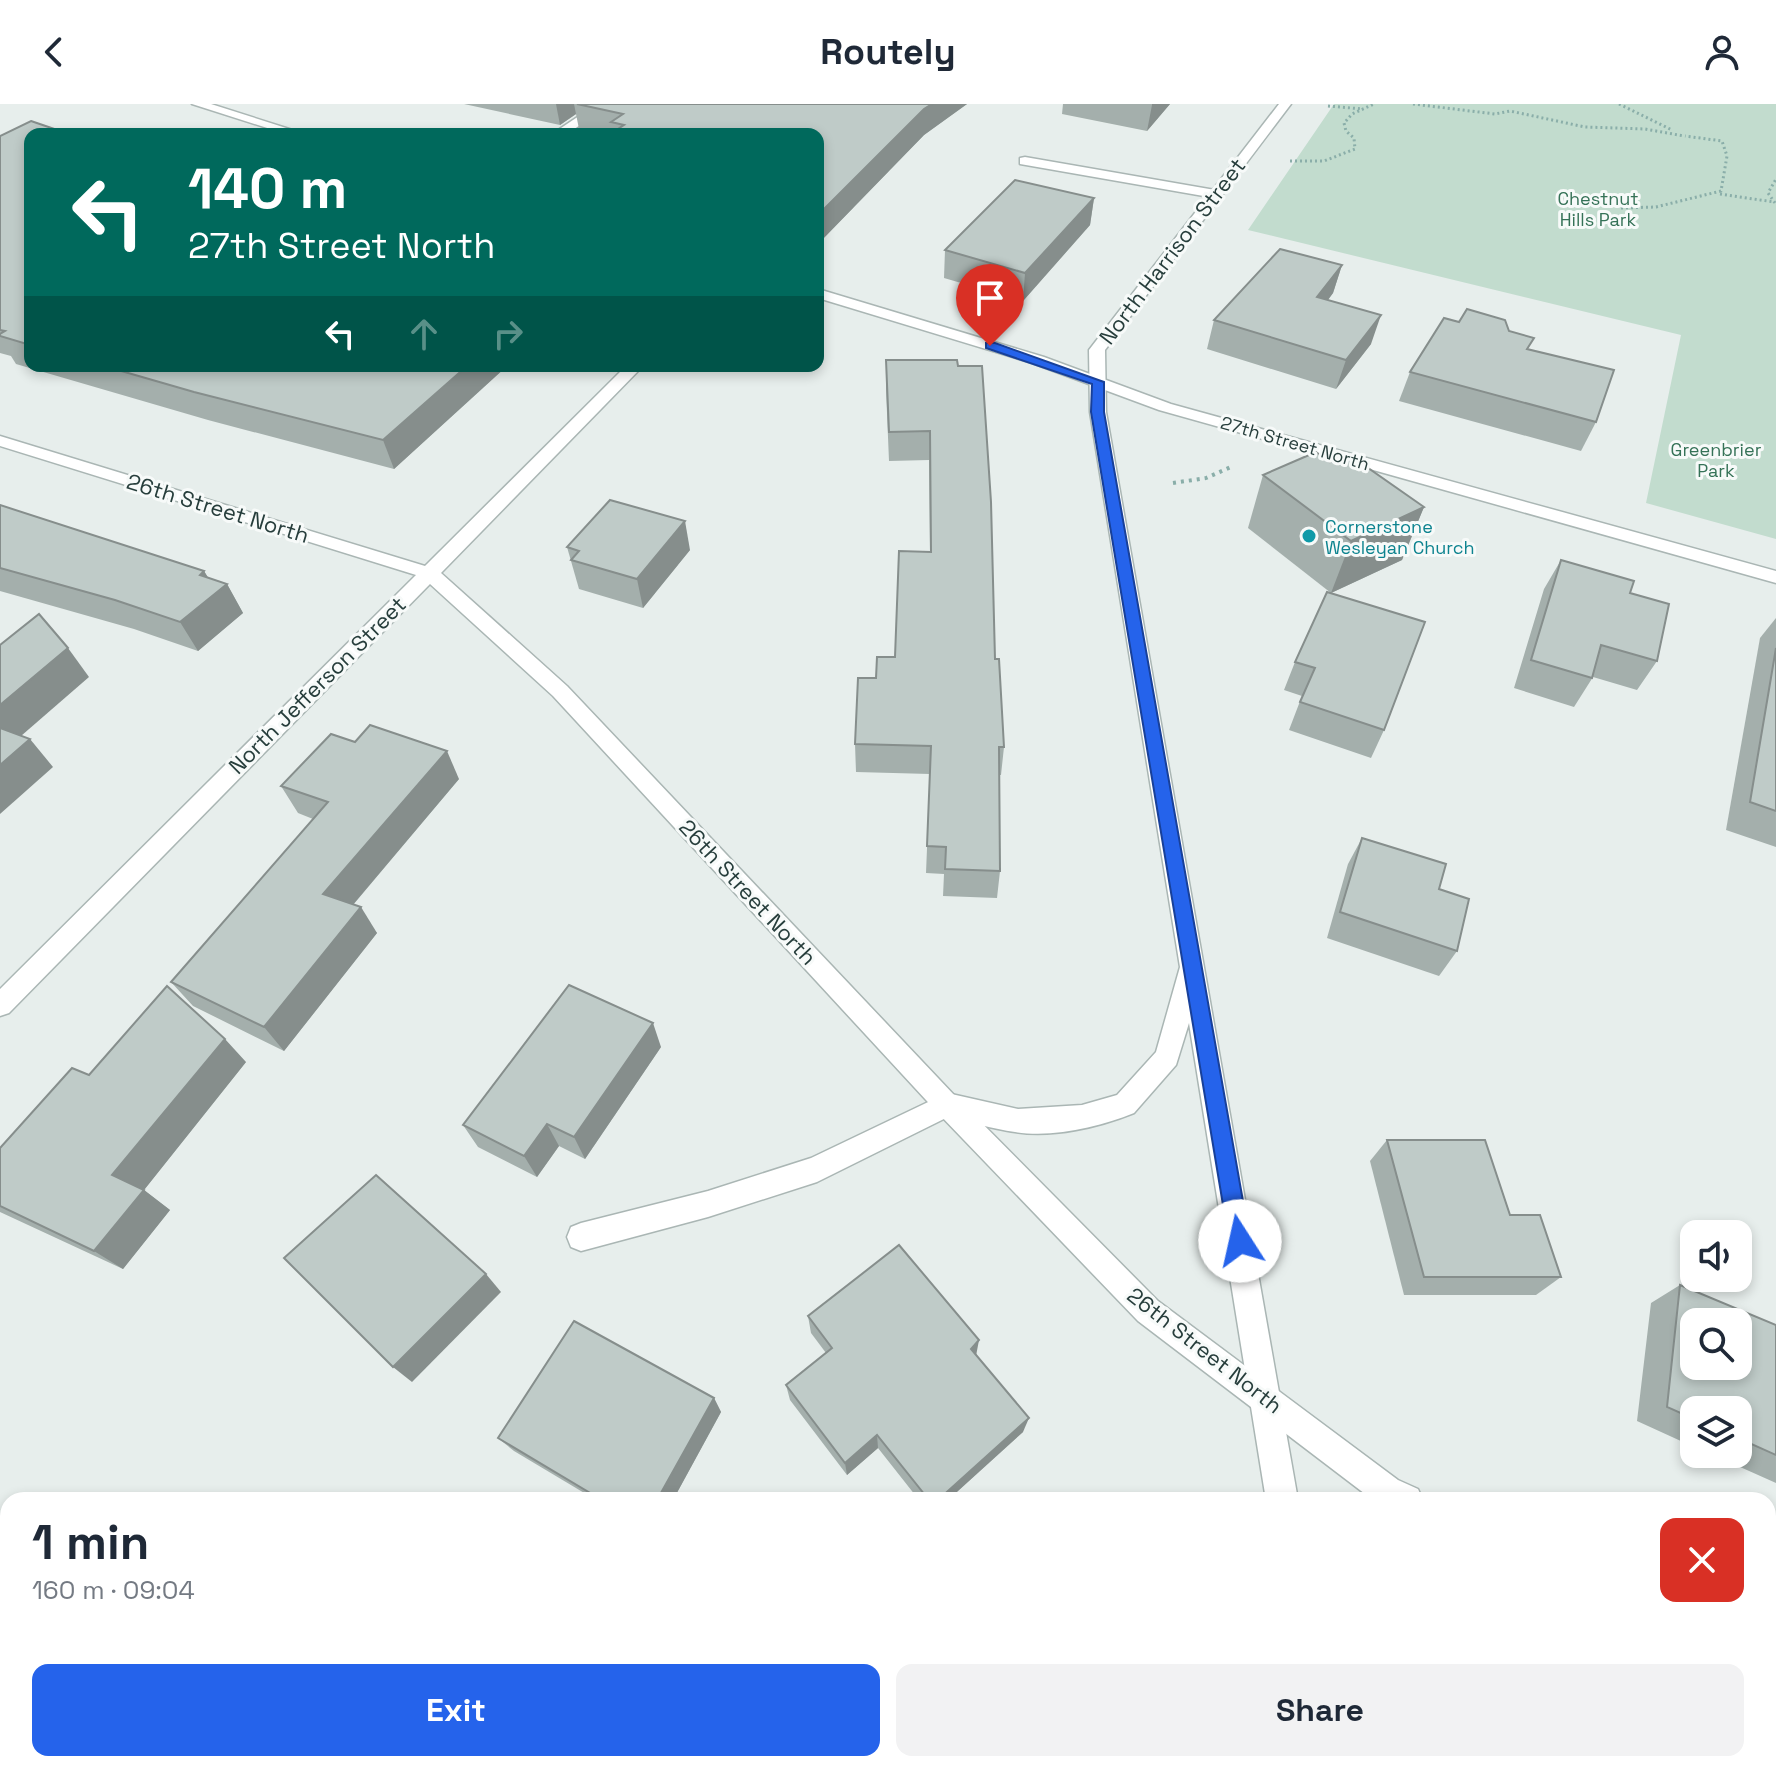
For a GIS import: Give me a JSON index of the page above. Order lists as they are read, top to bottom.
{
  "streets": {
    "street": [
      "North Harrison Street",
      "27th Street North",
      "26th Street North",
      "North Jefferson Street"
    ]
  },
  "crossings": [
    ["North Harrison Street", "27th Street North"],
    ["North Harrison Street", "26th Street North"],
    ["26th Street North", "North Jefferson Street"]
  ],
  "parks": ["Chestnut Hills Park", "Greenbrier Park"],
  "places": ["Cornerstone Wesleyan Church"],
  "page": {
    "header": "Routely",
    "turn": ["140 m", "27th Street North"],
    "heading": ["1 min", "160 m · 09:04"],
    "buttons": ["Exit", "Share"]
  }
}
